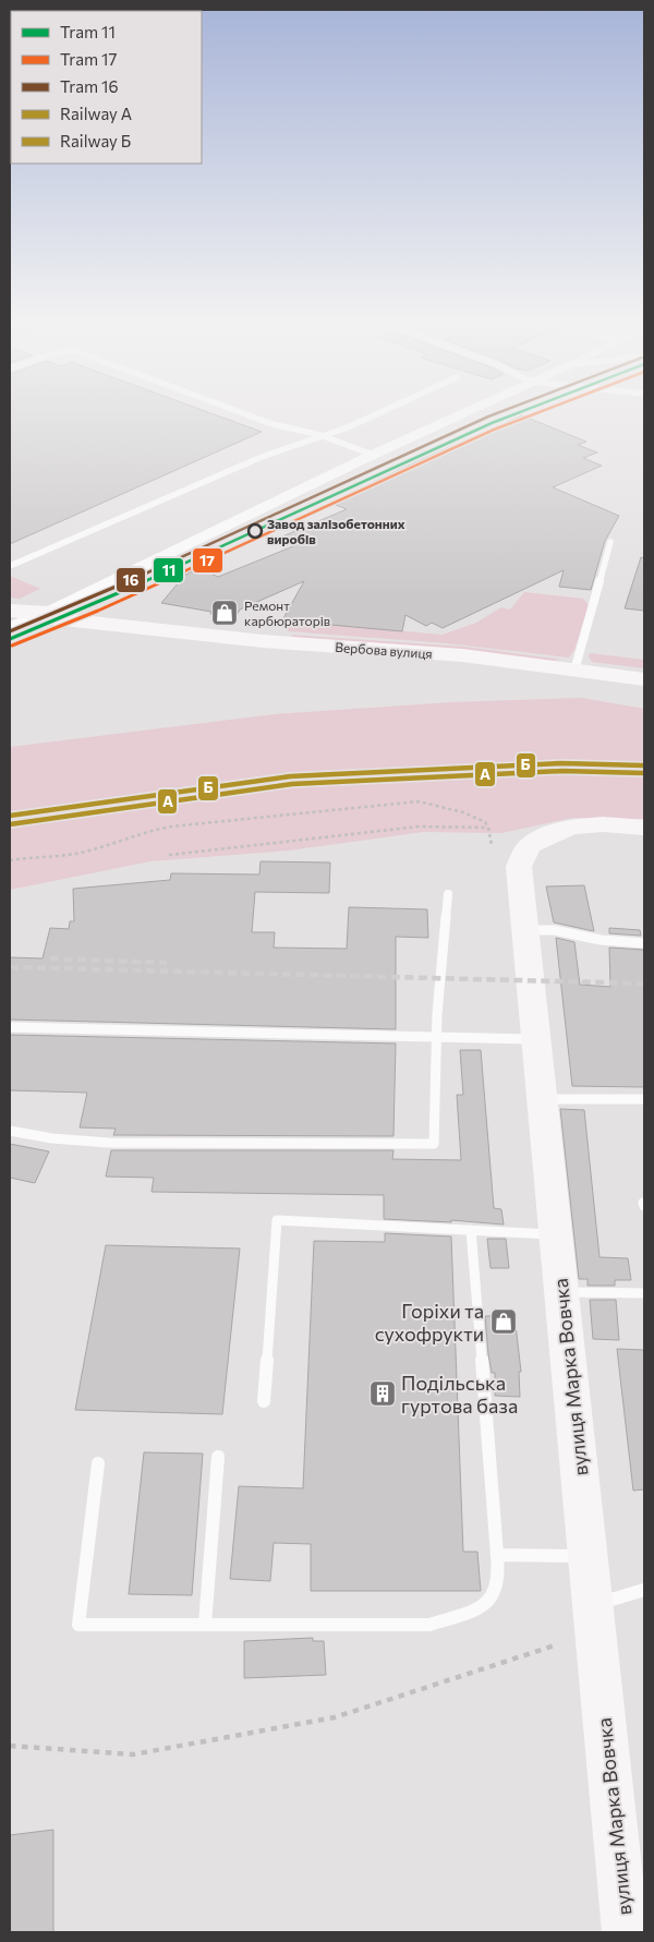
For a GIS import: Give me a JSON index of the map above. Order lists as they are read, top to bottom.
{
  "streets": {
    "main road": ["Вербова вулиця", "вулиця Марка Вовчка"]
  },
  "places": {
    "other": ["Завод залізобетонних виробів"],
    "shop": ["Ремонт карбюраторів", "Горіхи та сухофрукти"],
    "building": ["Подільська гуртова база"]
  },
  "lines": [
    "tram line 11",
    "tram line 17",
    "tram line 16",
    "rail line Б",
    "rail line A"
  ],
  "legend": [
    "Tram 11",
    "Tram 17",
    "Tram 16",
    "Railway A",
    "Railway Б"
  ]
}
